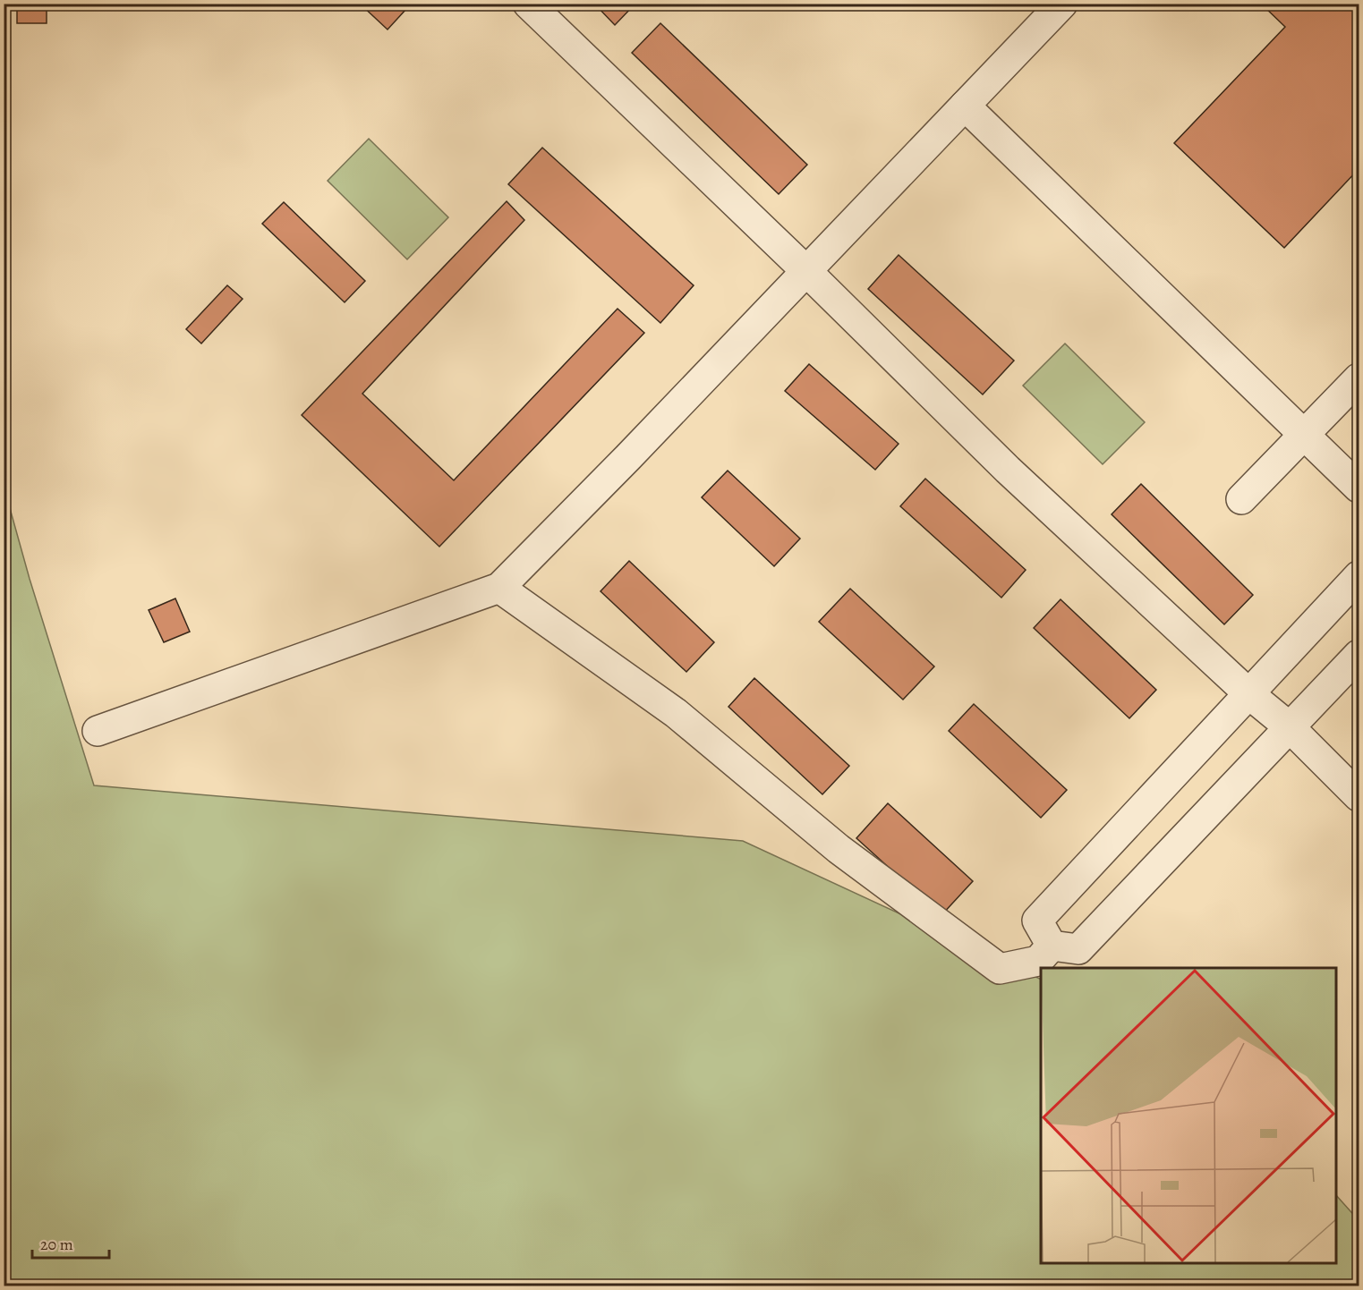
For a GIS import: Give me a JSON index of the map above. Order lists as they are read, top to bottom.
{
  "scale_bar": "20 m"
}
